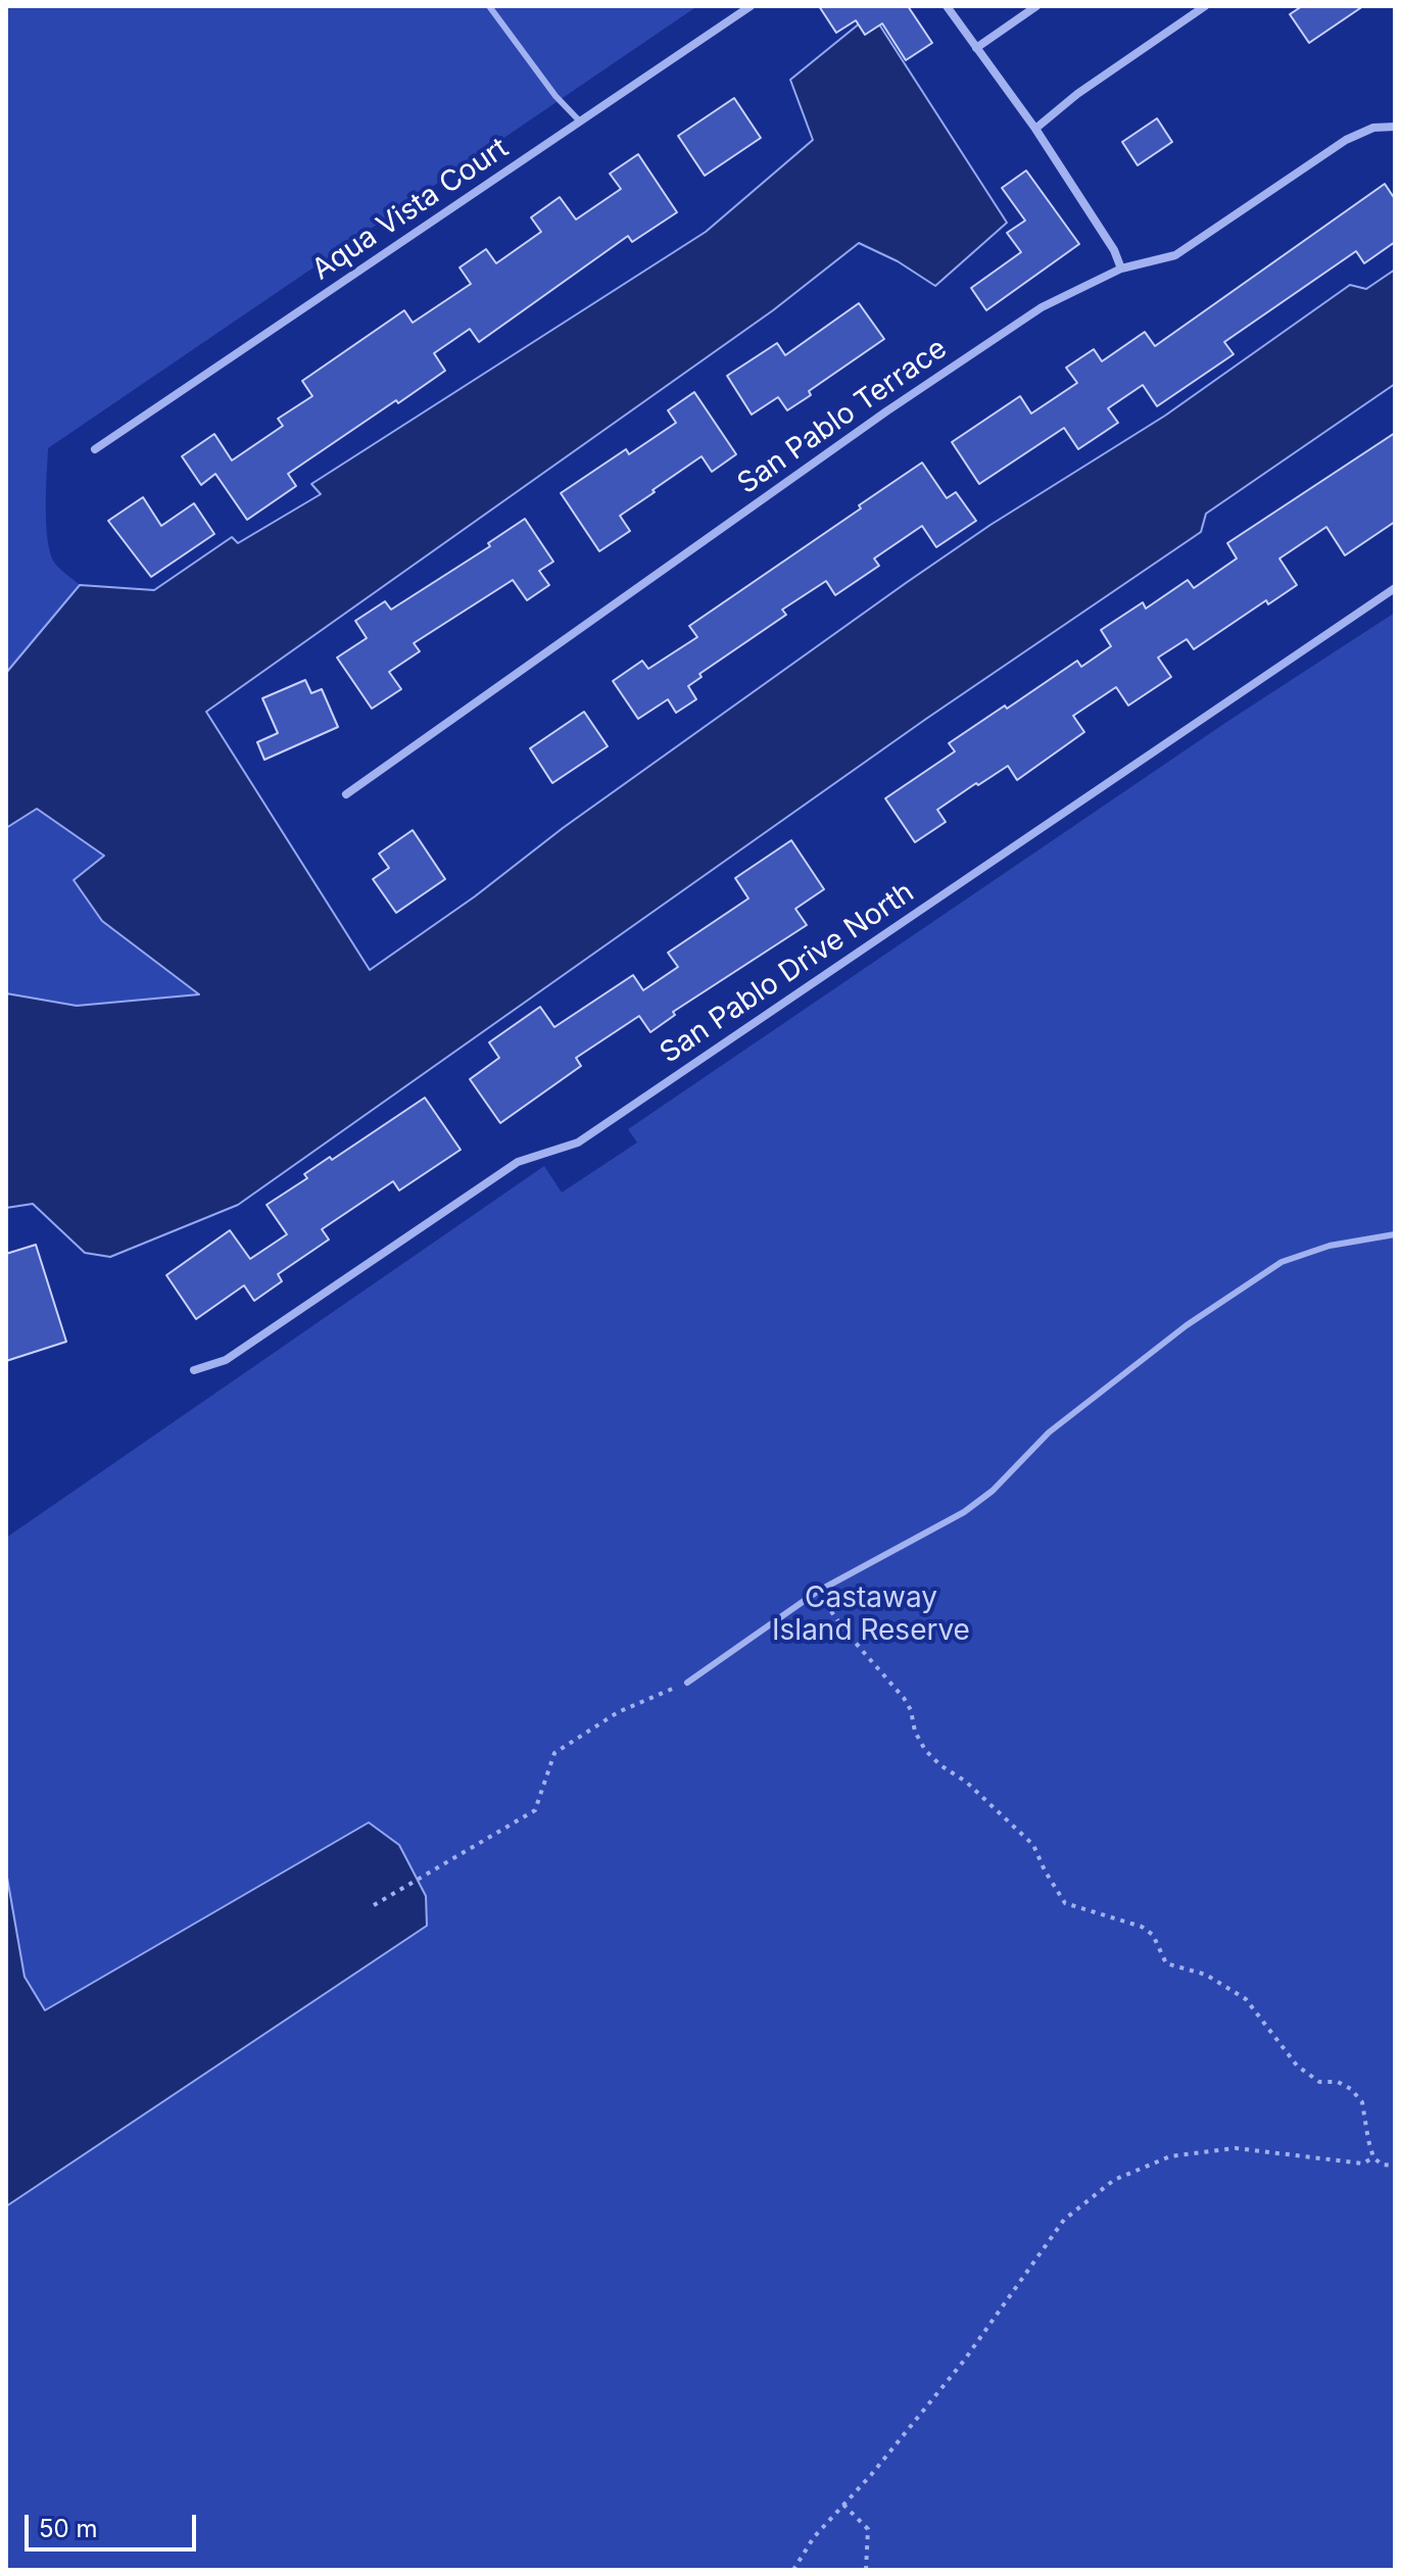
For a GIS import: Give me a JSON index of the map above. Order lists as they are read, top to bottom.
{
  "streets": {
    "street": ["Aqua Vista Court", "San Pablo Terrace", "San Pablo Drive North"]
  },
  "parks": ["Castaway Island Reserve"],
  "scale_bar": "50 m"
}
